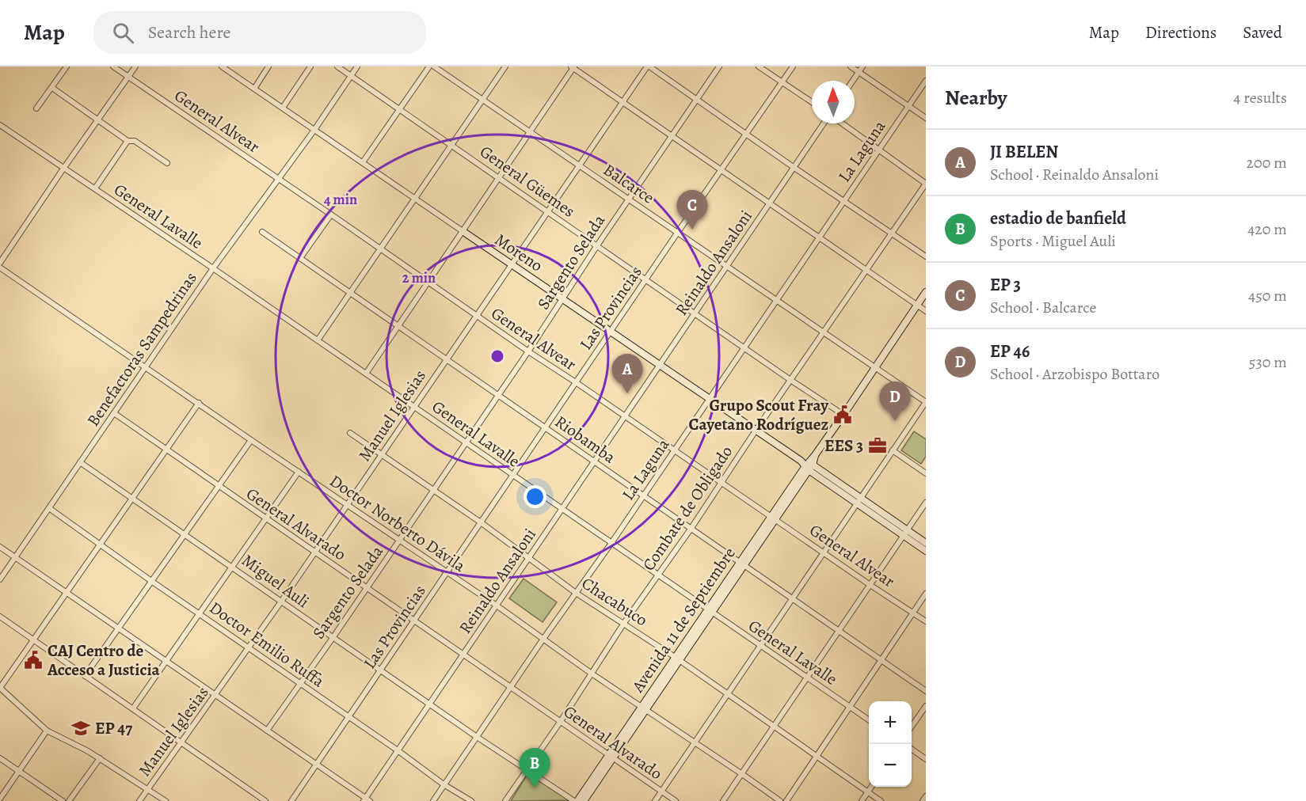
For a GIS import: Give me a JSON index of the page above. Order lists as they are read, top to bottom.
{
  "streets": {
    "main road": ["Moreno", "Avenida 11 de Septiembre"],
    "street": [
      "General Alvear",
      "La Laguna",
      "General Güemes",
      "Balcarce",
      "General Lavalle",
      "Sargento Selada",
      "Reinaldo Ansaloni",
      "Las Provincias",
      "Benefactoras Sampedrinas",
      "Manuel Iglesias",
      "Riobamba",
      "Combate de Obligado",
      "Doctor Norberto Dávila",
      "General Alvarado",
      "Miguel Auli",
      "Chacabuco",
      "Doctor Emilio Ruffa"
    ]
  },
  "crossings": [
    ["General Alvear", "La Laguna"],
    ["General Alvear", "Sargento Selada"],
    ["General Alvear", "Reinaldo Ansaloni"],
    ["General Alvear", "Las Provincias"],
    ["General Alvear", "Benefactoras Sampedrinas"],
    ["General Alvear", "Manuel Iglesias"],
    ["General Alvear", "Combate de Obligado"],
    ["General Alvear", "Avenida 11 de Septiembre"],
    ["La Laguna", "General Güemes"],
    ["La Laguna", "Balcarce"],
    ["La Laguna", "General Lavalle"],
    ["La Laguna", "Moreno"],
    ["La Laguna", "Riobamba"],
    ["La Laguna", "Doctor Norberto Dávila"],
    ["La Laguna", "General Alvarado"],
    ["La Laguna", "Miguel Auli"],
    ["La Laguna", "Chacabuco"],
    ["La Laguna", "Doctor Emilio Ruffa"],
    ["General Güemes", "Sargento Selada"],
    ["General Güemes", "Reinaldo Ansaloni"],
    ["General Güemes", "Las Provincias"],
    ["General Güemes", "Benefactoras Sampedrinas"],
    ["General Güemes", "Manuel Iglesias"],
    ["General Güemes", "Combate de Obligado"],
    ["General Güemes", "Avenida 11 de Septiembre"],
    ["Balcarce", "Sargento Selada"],
    ["Balcarce", "Reinaldo Ansaloni"],
    ["Balcarce", "Las Provincias"],
    ["Balcarce", "Manuel Iglesias"],
    ["Balcarce", "Combate de Obligado"],
    ["Balcarce", "Avenida 11 de Septiembre"],
    ["General Lavalle", "Sargento Selada"],
    ["General Lavalle", "Reinaldo Ansaloni"],
    ["General Lavalle", "Las Provincias"],
    ["General Lavalle", "Benefactoras Sampedrinas"],
    ["General Lavalle", "Manuel Iglesias"],
    ["General Lavalle", "Combate de Obligado"],
    ["General Lavalle", "Avenida 11 de Septiembre"],
    ["Moreno", "Sargento Selada"],
    ["Moreno", "Reinaldo Ansaloni"],
    ["Moreno", "Las Provincias"],
    ["Moreno", "Benefactoras Sampedrinas"],
    ["Moreno", "Manuel Iglesias"],
    ["Moreno", "Combate de Obligado"],
    ["Moreno", "Avenida 11 de Septiembre"],
    ["Sargento Selada", "Riobamba"],
    ["Sargento Selada", "Doctor Norberto Dávila"],
    ["Sargento Selada", "General Alvarado"],
    ["Sargento Selada", "Miguel Auli"],
    ["Sargento Selada", "Chacabuco"],
    ["Sargento Selada", "Doctor Emilio Ruffa"],
    ["Reinaldo Ansaloni", "Riobamba"],
    ["Reinaldo Ansaloni", "Doctor Norberto Dávila"],
    ["Reinaldo Ansaloni", "General Alvarado"],
    ["Reinaldo Ansaloni", "Miguel Auli"],
    ["Reinaldo Ansaloni", "Chacabuco"],
    ["Reinaldo Ansaloni", "Doctor Emilio Ruffa"],
    ["Las Provincias", "Riobamba"],
    ["Las Provincias", "Doctor Norberto Dávila"],
    ["Las Provincias", "General Alvarado"],
    ["Las Provincias", "Miguel Auli"],
    ["Las Provincias", "Chacabuco"],
    ["Las Provincias", "Doctor Emilio Ruffa"],
    ["Benefactoras Sampedrinas", "Doctor Norberto Dávila"],
    ["Benefactoras Sampedrinas", "General Alvarado"],
    ["Benefactoras Sampedrinas", "Miguel Auli"],
    ["Benefactoras Sampedrinas", "Doctor Emilio Ruffa"],
    ["Manuel Iglesias", "Riobamba"],
    ["Manuel Iglesias", "Doctor Norberto Dávila"],
    ["Manuel Iglesias", "General Alvarado"],
    ["Manuel Iglesias", "Miguel Auli"],
    ["Manuel Iglesias", "Chacabuco"],
    ["Manuel Iglesias", "Doctor Emilio Ruffa"],
    ["Riobamba", "Combate de Obligado"],
    ["Riobamba", "Avenida 11 de Septiembre"],
    ["Combate de Obligado", "Doctor Norberto Dávila"],
    ["Combate de Obligado", "General Alvarado"],
    ["Combate de Obligado", "Miguel Auli"],
    ["Combate de Obligado", "Chacabuco"],
    ["Doctor Norberto Dávila", "Avenida 11 de Septiembre"],
    ["General Alvarado", "Avenida 11 de Septiembre"],
    ["Miguel Auli", "Avenida 11 de Septiembre"],
    ["Chacabuco", "Avenida 11 de Septiembre"]
  ],
  "places": {
    "public building": ["Grupo Scout Fray Cayetano Rodríguez", "CAJ Centro de Acceso a Justicia"],
    "office": ["EES 3"],
    "school or university": ["EP 47"]
  },
  "north": "top",
  "page": {
    "header": "Map",
    "search": "Search here",
    "nav": ["Map", "Directions", "Saved"],
    "heading": ["Nearby", "4 results"],
    "list": [
      {
        "mark": "A",
        "name": "JI BELEN",
        "note": "School · Reinaldo Ansaloni",
        "value": "200 m"
      },
      {
        "mark": "B",
        "name": "estadio de banfield",
        "note": "Sports · Miguel Auli",
        "value": "420 m"
      },
      {
        "mark": "C",
        "name": "EP 3",
        "note": "School · Balcarce",
        "value": "450 m"
      },
      {
        "mark": "D",
        "name": "EP 46",
        "note": "School · Arzobispo Bottaro",
        "value": "530 m"
      }
    ],
    "pins": [
      "C",
      "A",
      "D",
      "B"
    ],
    "map_buttons": ["+", "−"]
  },
  "rings": ["4 min", "2 min"]
}
